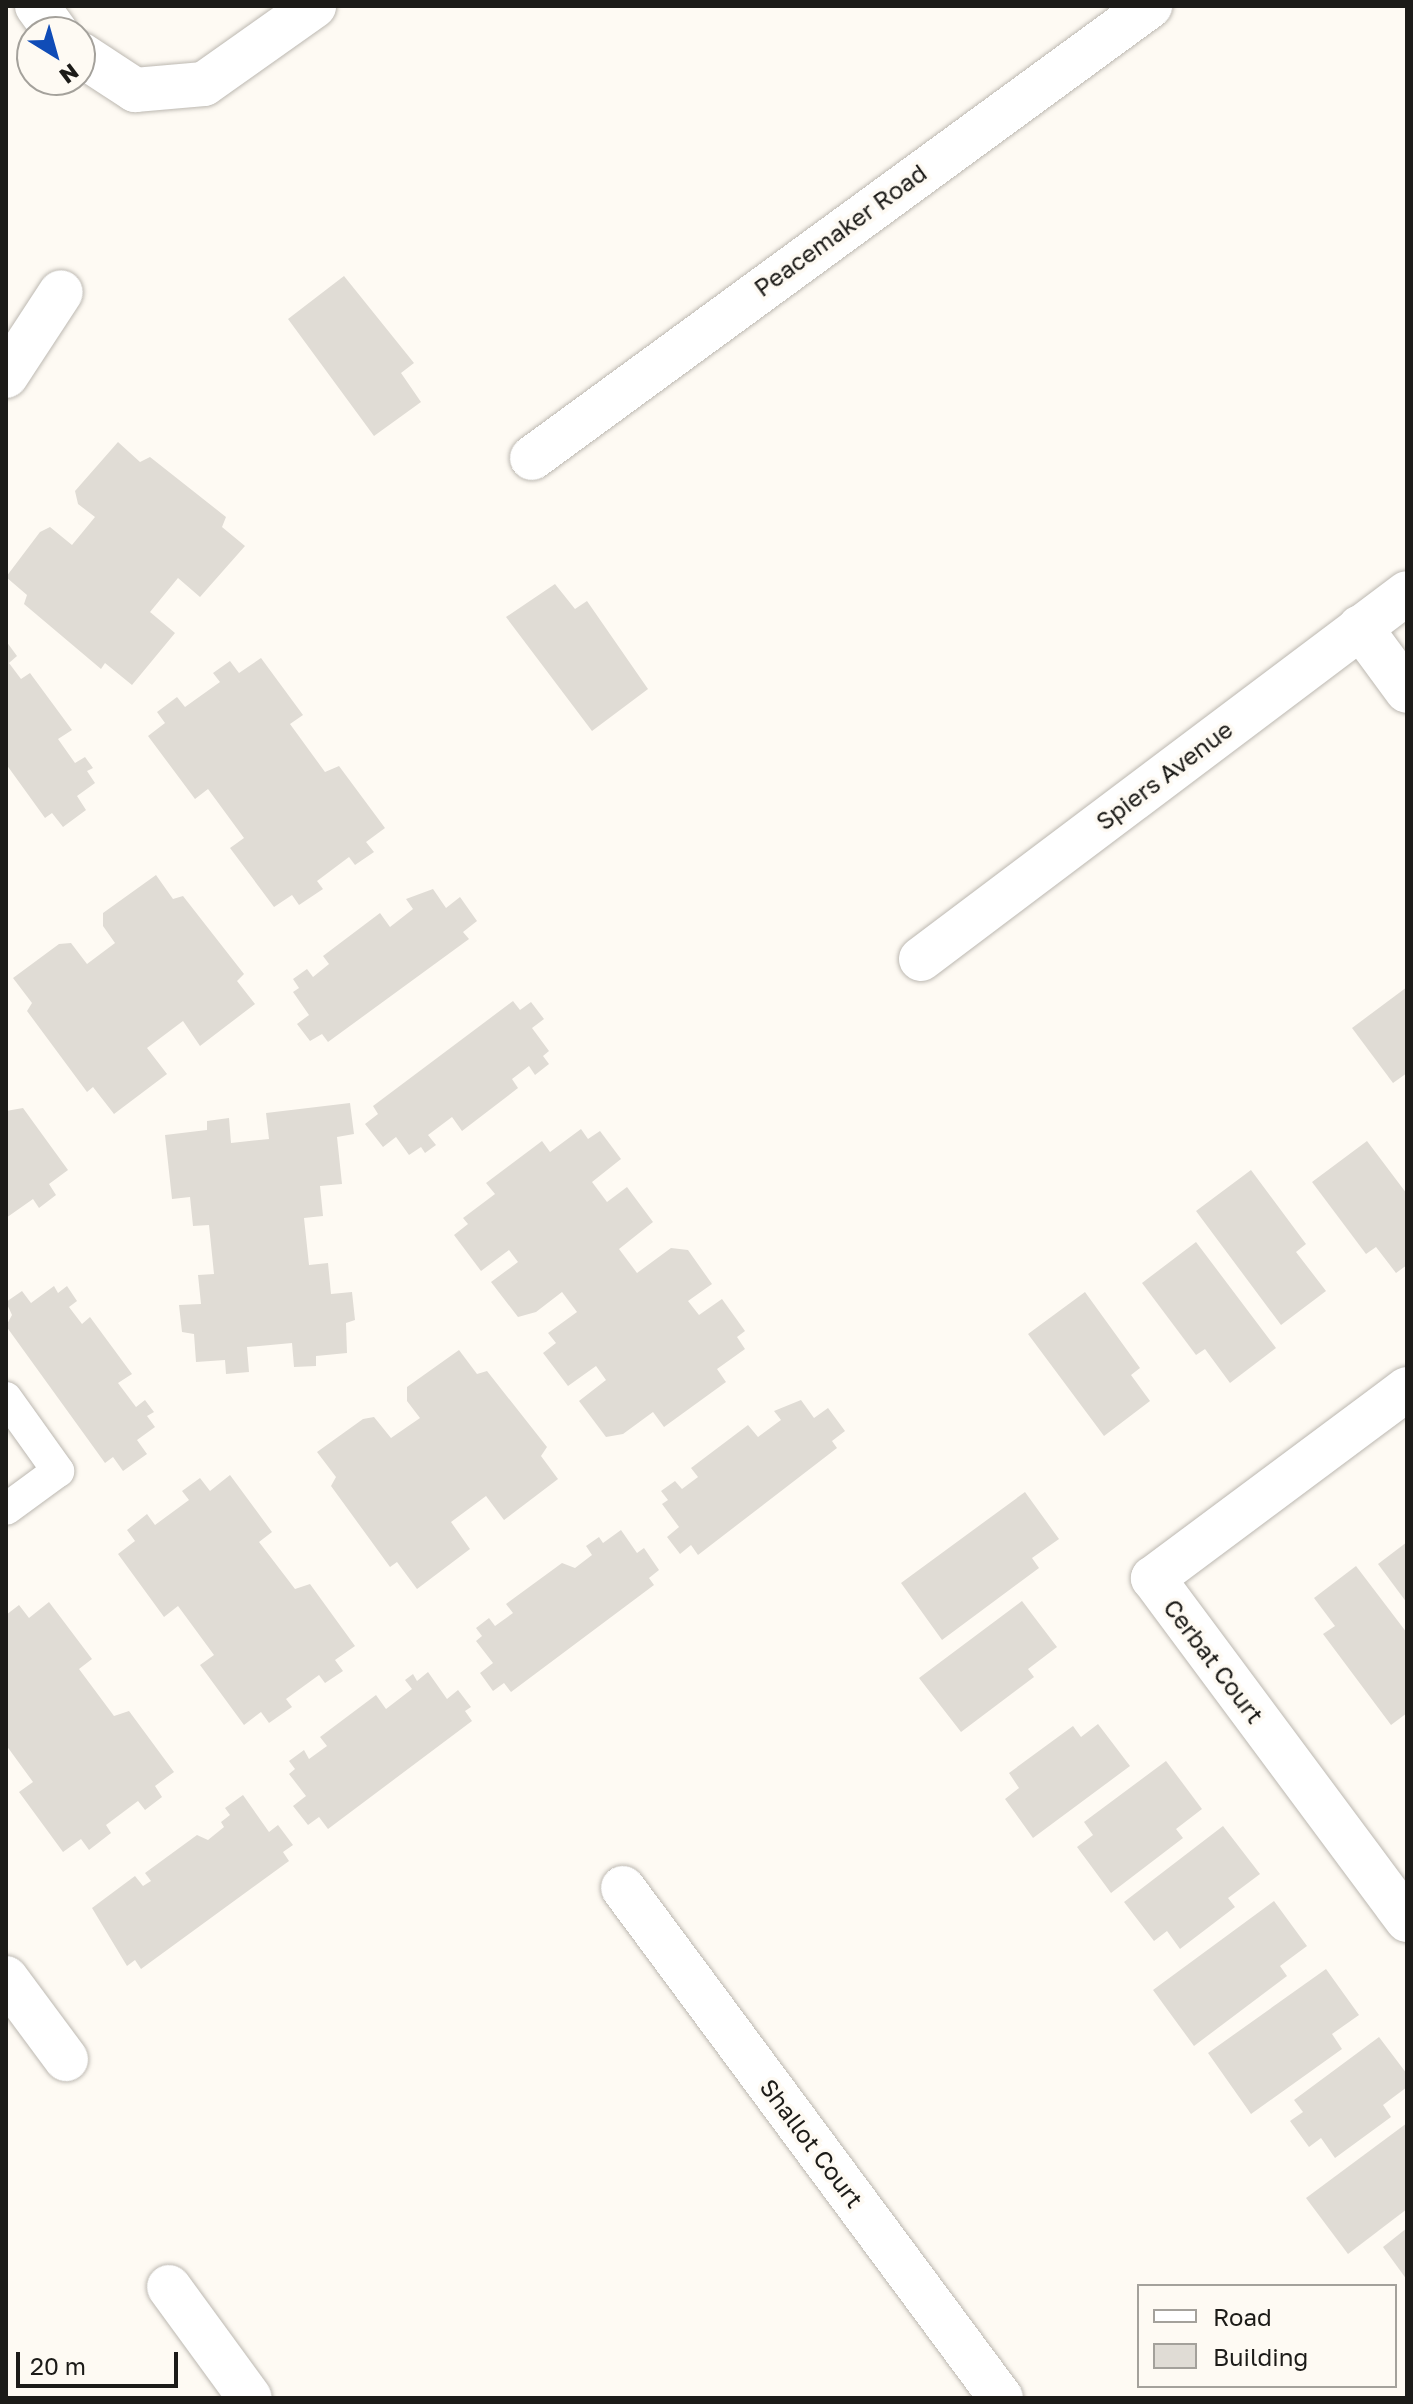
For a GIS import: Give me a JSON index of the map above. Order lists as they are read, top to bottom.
{
  "streets": {
    "street": [
      "Peacemaker Road",
      "Spiers Avenue",
      "Cerbat Court",
      "Shallot Court"
    ]
  },
  "legend": ["Road", "Building"],
  "scale_bar": "20 m",
  "north": "bottom right"
}
